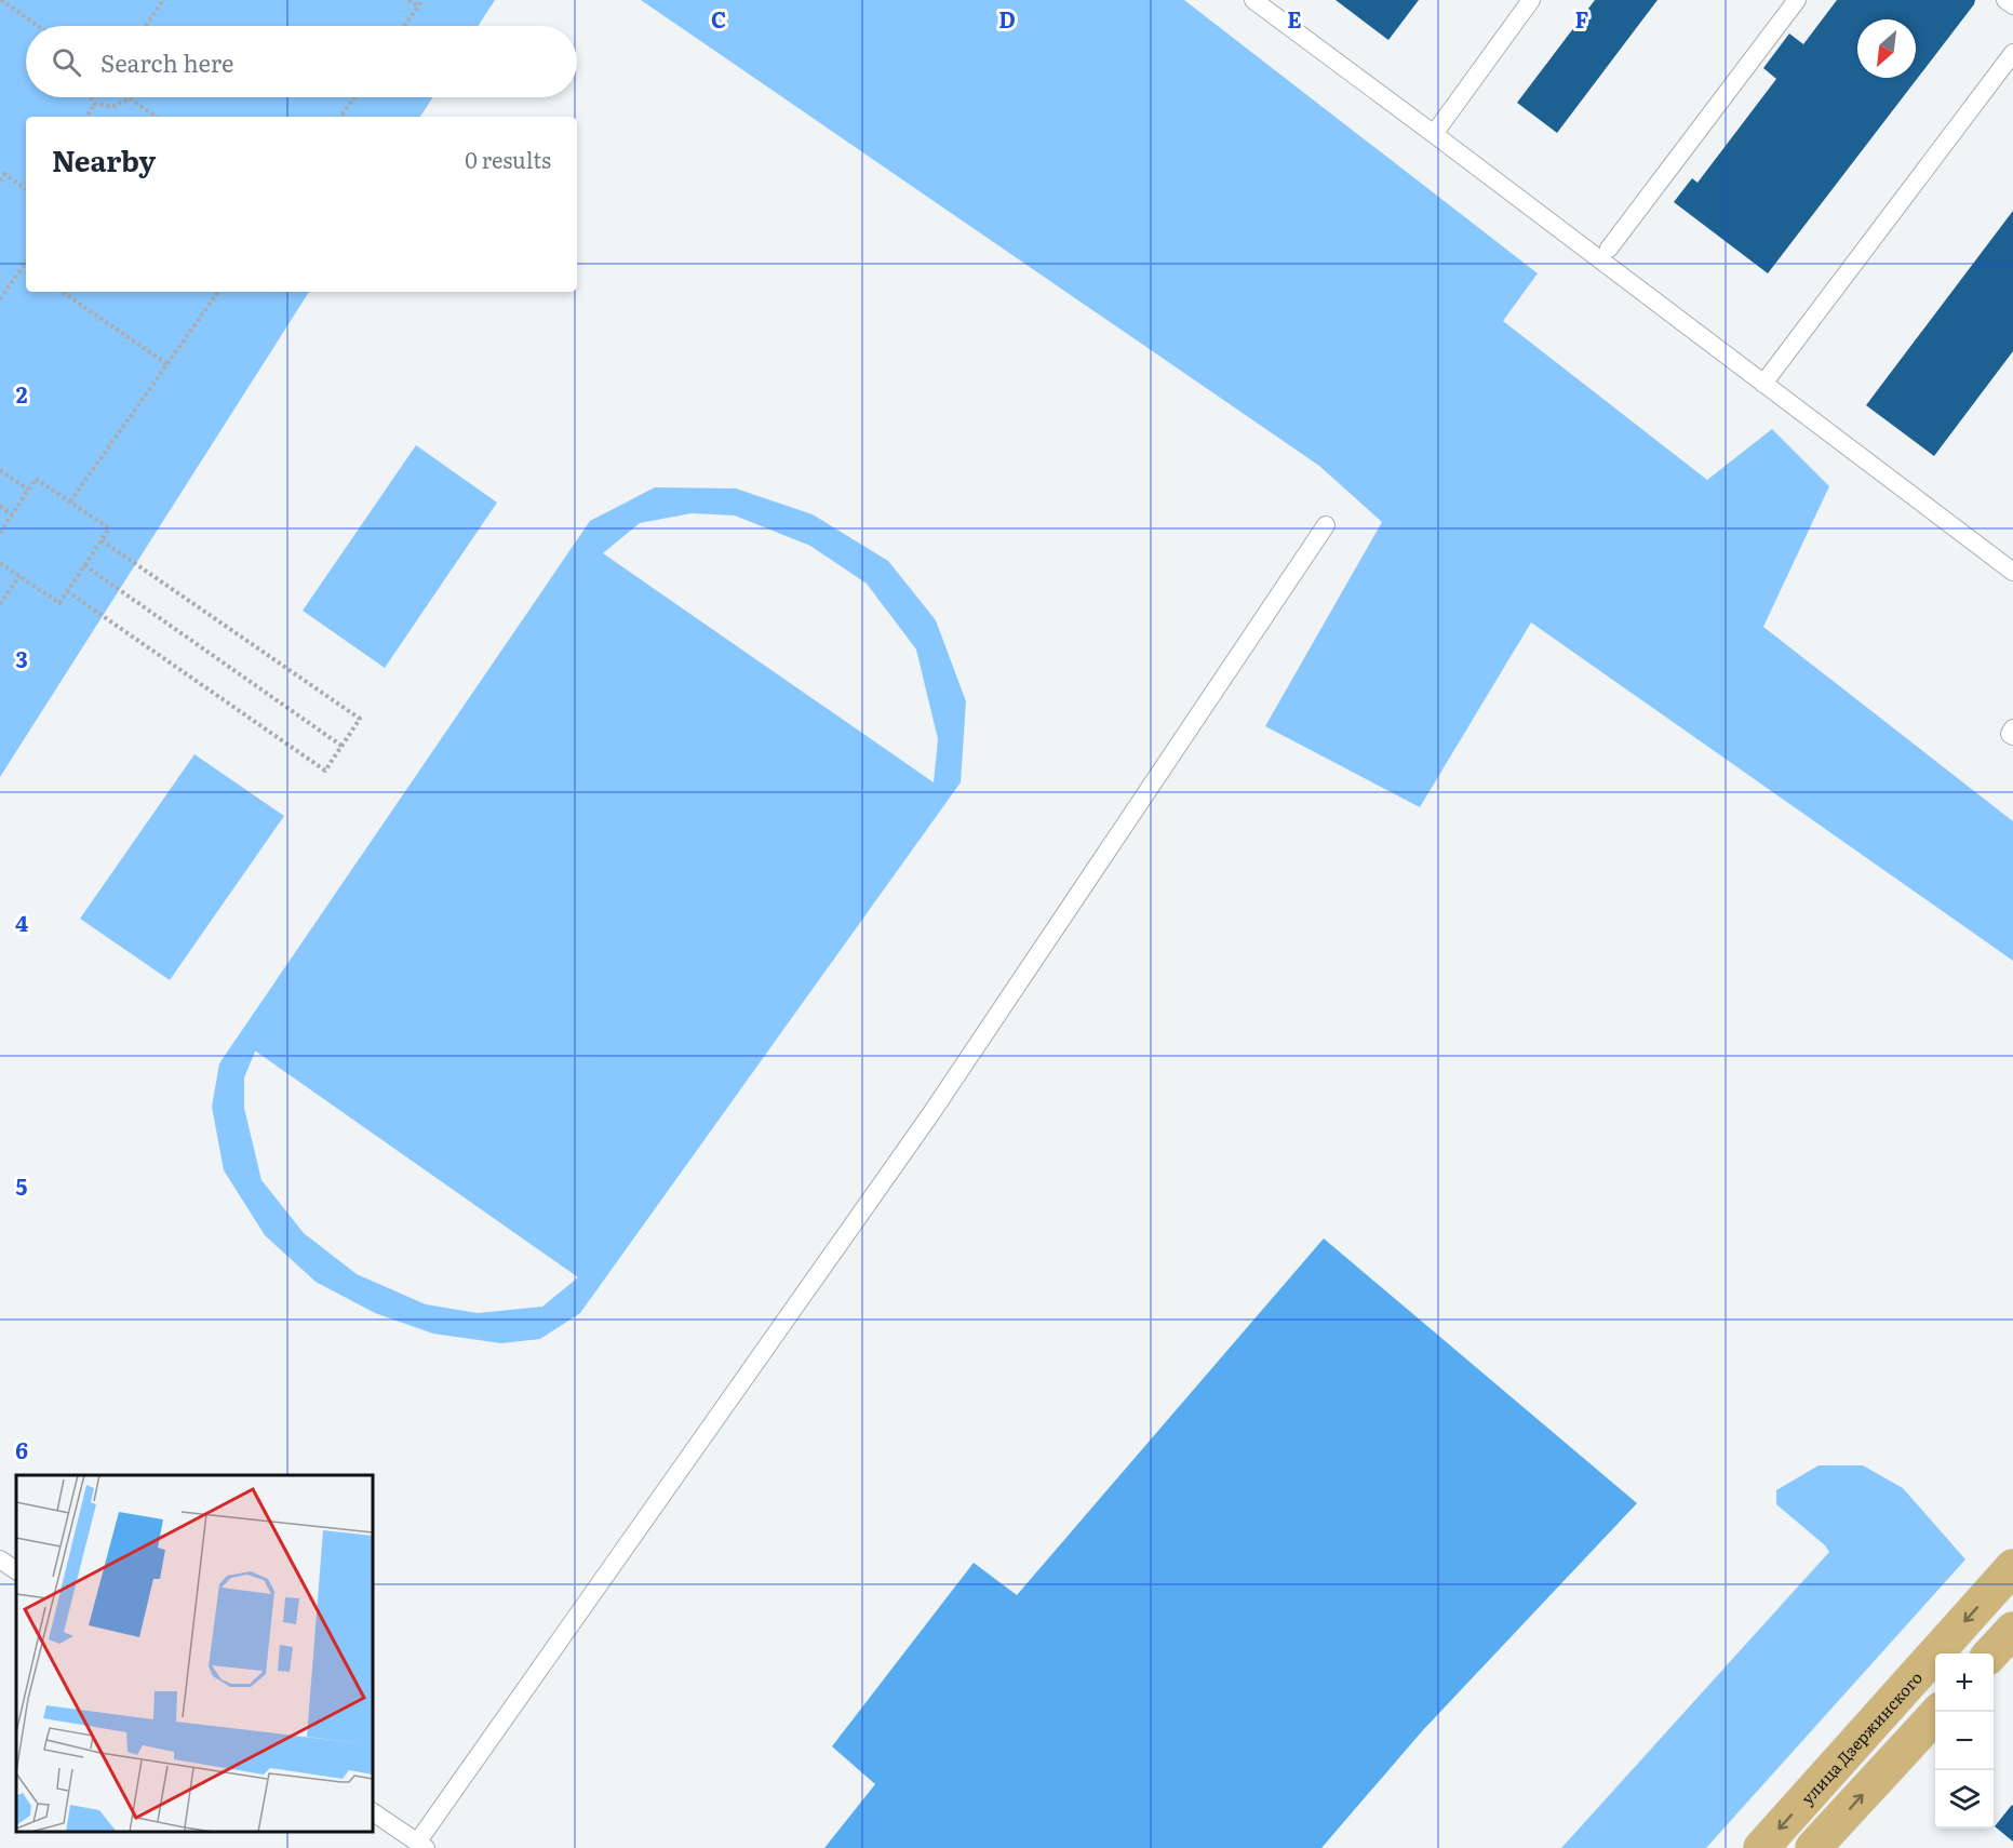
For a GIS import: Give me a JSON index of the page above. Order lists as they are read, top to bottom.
{
  "streets": {
    "main road": ["улица Дзержинского"]
  },
  "north": "bottom left",
  "page": {
    "search": "Search here",
    "heading": ["Nearby", "0 results"],
    "map_buttons": ["+", "−"]
  },
  "grid": {
    "columns": [
      "C",
      "D",
      "E",
      "F"
    ],
    "rows": [
      "2",
      "3",
      "4",
      "5",
      "6"
    ]
  }
}
